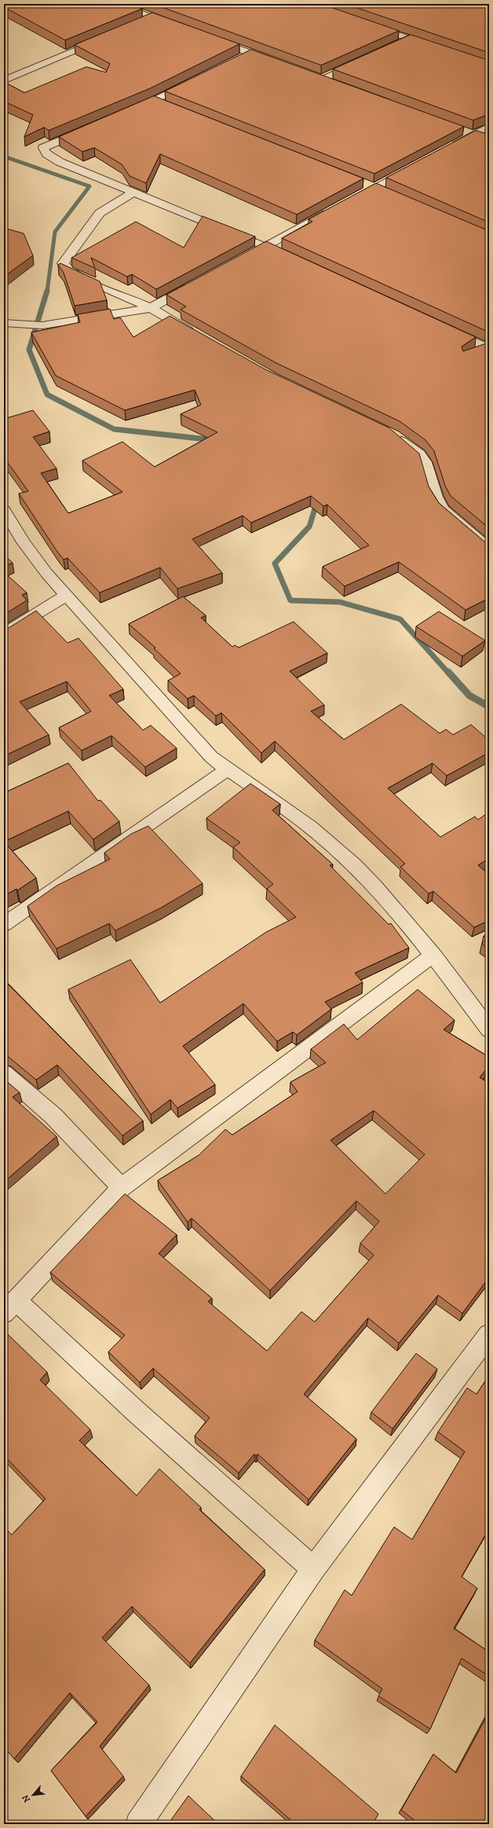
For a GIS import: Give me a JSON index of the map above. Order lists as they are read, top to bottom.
{
  "north": "bottom left"
}
